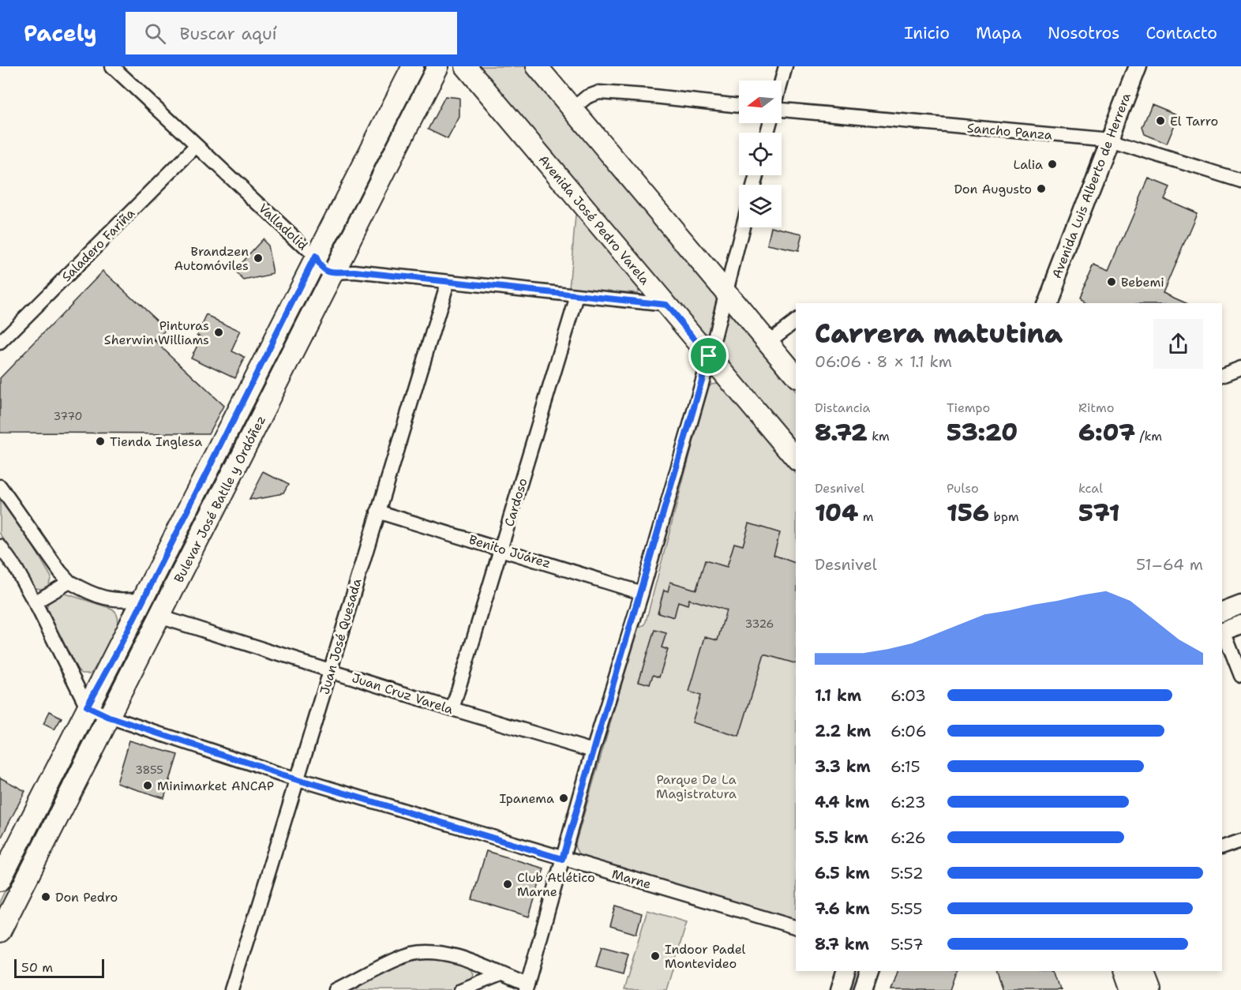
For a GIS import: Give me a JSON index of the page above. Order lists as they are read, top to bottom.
{
  "streets": {
    "main road": ["Avenida Luis Alberto de Herrera", "Avenida José Pedro Varela", "Bulevar José Batlle y Ordóñez"],
    "street": [
      "Sancho Panza",
      "Valladolid",
      "Saladero Fariña",
      "Cardoso",
      "Benito Juárez",
      "Juan José Quesada",
      "Juan Cruz Varela",
      "Marne"
    ]
  },
  "crossings": [
    ["Sancho Panza", "Avenida Luis Alberto de Herrera"],
    ["Valladolid", "Saladero Fariña"],
    ["Valladolid", "Bulevar José Batlle y Ordóñez"],
    ["Bulevar José Batlle y Ordóñez", "Juan Cruz Varela"],
    ["Bulevar José Batlle y Ordóñez", "Marne"],
    ["Cardoso", "Benito Juárez"],
    ["Cardoso", "Juan Cruz Varela"],
    ["Benito Juárez", "Juan José Quesada"],
    ["Juan José Quesada", "Juan Cruz Varela"],
    ["Juan José Quesada", "Marne"]
  ],
  "parks": ["Parque De La Magistratura"],
  "places": [
    "El Tarro",
    "Lalia",
    "Don Augusto",
    "Brandzen Automóviles",
    "Bebemi",
    "Pinturas Sherwin Williams",
    "Tienda Inglesa",
    "Minimarket ANCAP",
    "Ipanema",
    "Club Atlético Marne",
    "Don Pedro",
    "Indoor Padel Montevideo"
  ],
  "house_numbers": ["3770", "3326", "3855"],
  "scale_bar": "50 m",
  "north": "left",
  "page": {
    "header": "Pacely",
    "search": "Buscar aquí",
    "nav": [
      "Inicio",
      "Mapa",
      "Nosotros",
      "Contacto"
    ],
    "heading": ["Carrera matutina", "06:06 · 8 × 1.1 km"],
    "stats": [
      ["Distancia", "8.72 km"],
      ["Tiempo", "53:20"],
      ["Ritmo", "6:07 /km"],
      ["Desnivel", "104 m"],
      ["Pulso", "156 bpm"],
      ["kcal", "571"]
    ],
    "chart": ["Desnivel", "51–64 m"],
    "list": [
      {
        "name": "1.1 km",
        "note": "6:03"
      },
      {
        "name": "2.2 km",
        "note": "6:06"
      },
      {
        "name": "3.3 km",
        "note": "6:15"
      },
      {
        "name": "4.4 km",
        "note": "6:23"
      },
      {
        "name": "5.5 km",
        "note": "6:26"
      },
      {
        "name": "6.5 km",
        "note": "5:52"
      },
      {
        "name": "7.6 km",
        "note": "5:55"
      },
      {
        "name": "8.7 km",
        "note": "5:57"
      }
    ],
    "scale": "50 m"
  }
}
